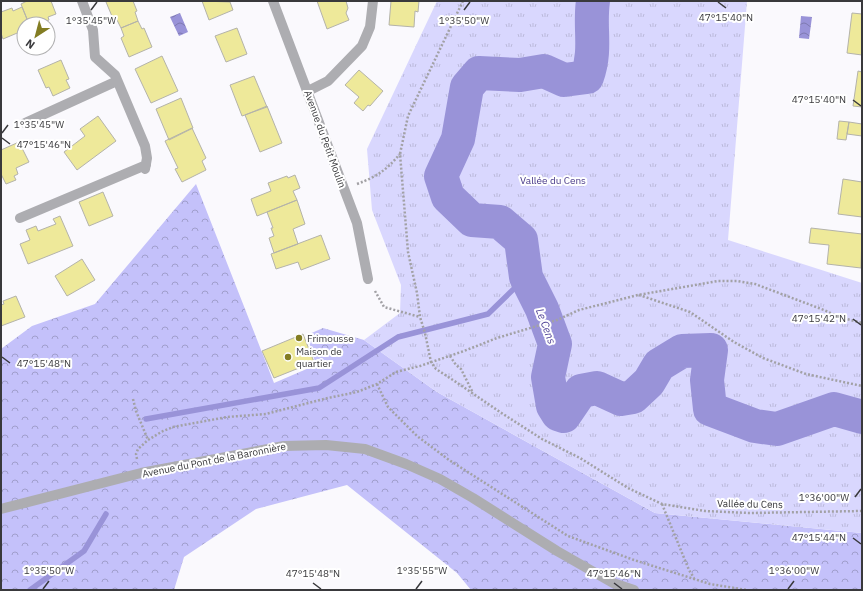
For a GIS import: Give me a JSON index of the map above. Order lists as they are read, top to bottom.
{
  "streets": {
    "street": ["Avenue du Petit Moulin", "Avenue du Pont de la Baronnière"],
    "path": ["Vallée du Cens"]
  },
  "water": ["Le Cens"],
  "parks": ["Vallée du Cens"],
  "places": ["Frimousse", "Maison de quartier"],
  "north": "bottom left",
  "coordinates": [
    "47°15'40\"N",
    "1°35'45\"W",
    "1°35'50\"W",
    "47°15'46\"N",
    "47°15'42\"N",
    "47°15'48\"N",
    "1°36'00\"W",
    "47°15'44\"N",
    "1°35'55\"W"
  ]
}
